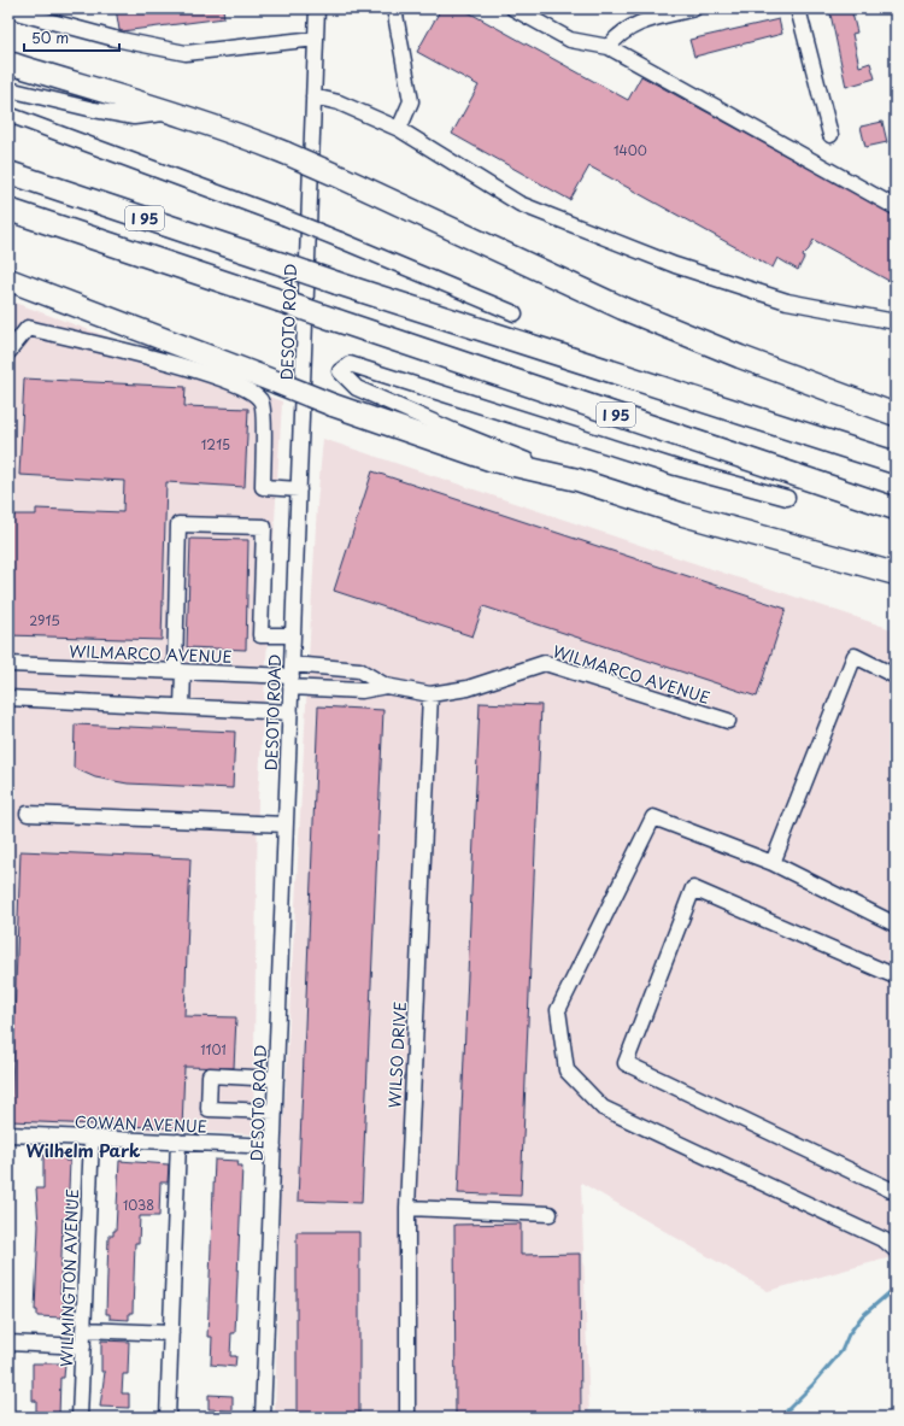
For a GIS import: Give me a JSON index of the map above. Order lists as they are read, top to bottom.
{
  "streets": {
    "highway": ["I 95"],
    "street": [
      "DESOTO ROAD",
      "WILMARCO AVENUE",
      "WILSO DRIVE",
      "COWAN AVENUE",
      "WILMINGTON AVENUE"
    ]
  },
  "crossings": [
    ["DESOTO ROAD", "WILMARCO AVENUE"],
    ["DESOTO ROAD", "COWAN AVENUE"],
    ["WILMARCO AVENUE", "WILSO DRIVE"],
    ["COWAN AVENUE", "WILMINGTON AVENUE"]
  ],
  "districts": ["Wilhelm Park"],
  "house_numbers": [
    "1400",
    "1215",
    "2915",
    "1101",
    "1038"
  ],
  "scale_bar": "50 m"
}
